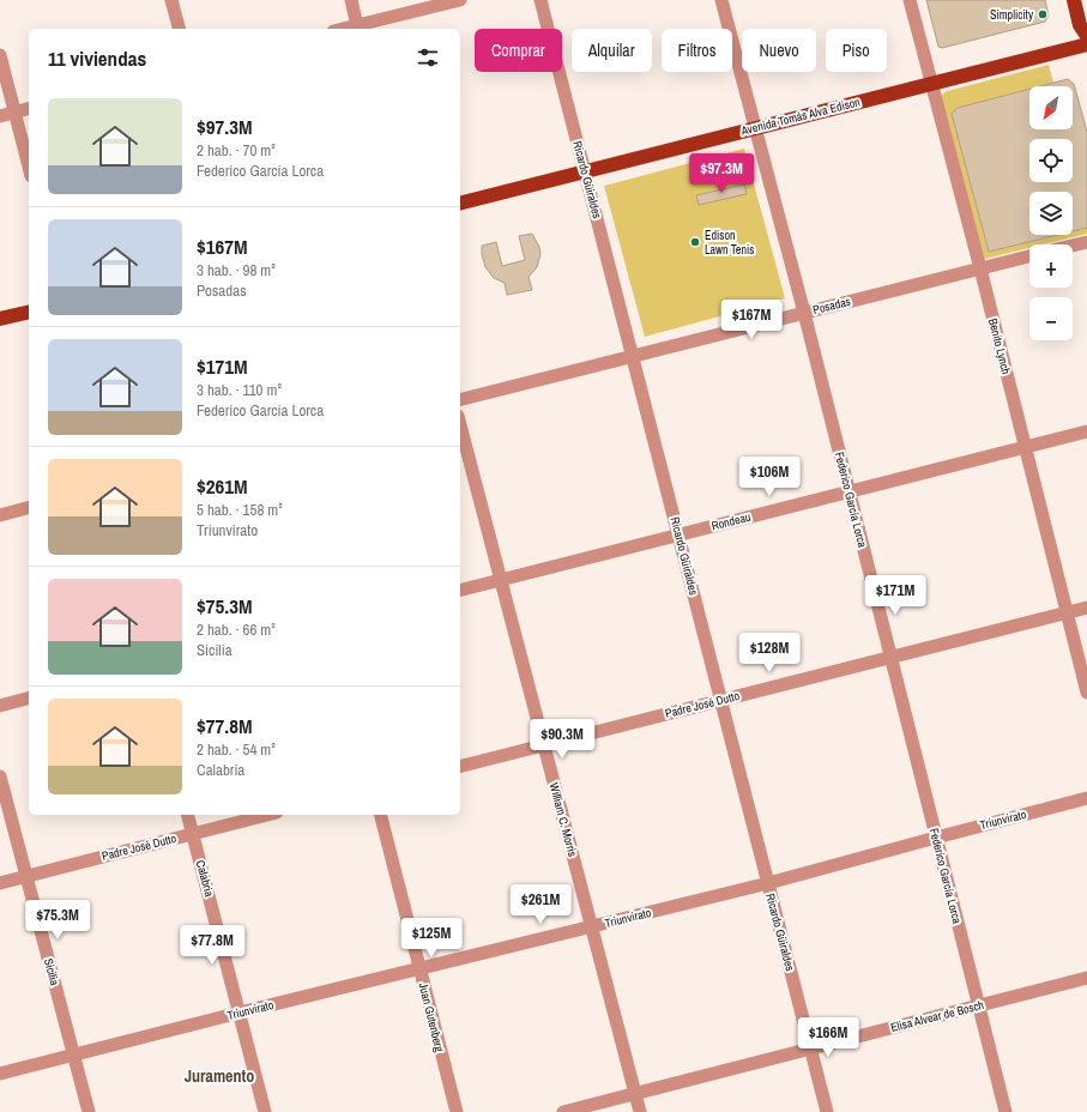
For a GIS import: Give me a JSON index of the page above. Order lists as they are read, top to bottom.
{
  "streets": {
    "main road": ["Avenida Tomás Alva Edison"],
    "street": [
      "Ricardo Güiraldes",
      "Posadas",
      "Benito Lynch",
      "Federico García Lorca",
      "Rondeau",
      "Padre José Dutto",
      "William C. Morris",
      "Triunvirato",
      "Calabria",
      "Sicilia",
      "Elisa Alvear de Bosch",
      "Juan Gutenberg"
    ]
  },
  "crossings": [
    ["Avenida Tomás Alva Edison", "Ricardo Güiraldes"],
    ["Avenida Tomás Alva Edison", "Benito Lynch"],
    ["Avenida Tomás Alva Edison", "Federico García Lorca"],
    ["Ricardo Güiraldes", "Posadas"],
    ["Ricardo Güiraldes", "Rondeau"],
    ["Ricardo Güiraldes", "Padre José Dutto"],
    ["Ricardo Güiraldes", "Triunvirato"],
    ["Ricardo Güiraldes", "Elisa Alvear de Bosch"],
    ["Posadas", "Benito Lynch"],
    ["Posadas", "Federico García Lorca"],
    ["Benito Lynch", "Rondeau"],
    ["Benito Lynch", "Padre José Dutto"],
    ["Federico García Lorca", "Rondeau"],
    ["Federico García Lorca", "Padre José Dutto"],
    ["Federico García Lorca", "Triunvirato"],
    ["Federico García Lorca", "Elisa Alvear de Bosch"],
    ["Rondeau", "William C. Morris"],
    ["Padre José Dutto", "William C. Morris"],
    ["Padre José Dutto", "Calabria"],
    ["Padre José Dutto", "Sicilia"],
    ["William C. Morris", "Triunvirato"],
    ["William C. Morris", "Elisa Alvear de Bosch"],
    ["Triunvirato", "Calabria"],
    ["Triunvirato", "Sicilia"],
    ["Triunvirato", "Juan Gutenberg"]
  ],
  "districts": ["Juramento"],
  "places": ["Simplicity", "Edison Lawn Tenis"],
  "north": "bottom left",
  "page": {
    "chip": [
      "Comprar",
      "Alquilar",
      "Filtros",
      "Nuevo",
      "Piso"
    ],
    "heading": "11 viviendas",
    "map_buttons": ["+", "−"],
    "list": [
      {
        "name": "$97.3M",
        "note": "2 hab. · 70 m² · Federico García Lorca"
      },
      {
        "name": "$167M",
        "note": "3 hab. · 98 m² · Posadas"
      },
      {
        "name": "$171M",
        "note": "3 hab. · 110 m² · Federico García Lorca"
      },
      {
        "name": "$261M",
        "note": "5 hab. · 158 m² · Triunvirato"
      },
      {
        "name": "$75.3M",
        "note": "2 hab. · 66 m² · Sicilia"
      },
      {
        "name": "$77.8M",
        "note": "2 hab. · 54 m² · Calabria"
      }
    ],
    "price": [
      "$97.3M",
      "$167M",
      "$106M",
      "$171M",
      "$128M",
      "$90.3M",
      "$261M",
      "$75.3M",
      "$125M",
      "$77.8M",
      "$166M"
    ]
  }
}
